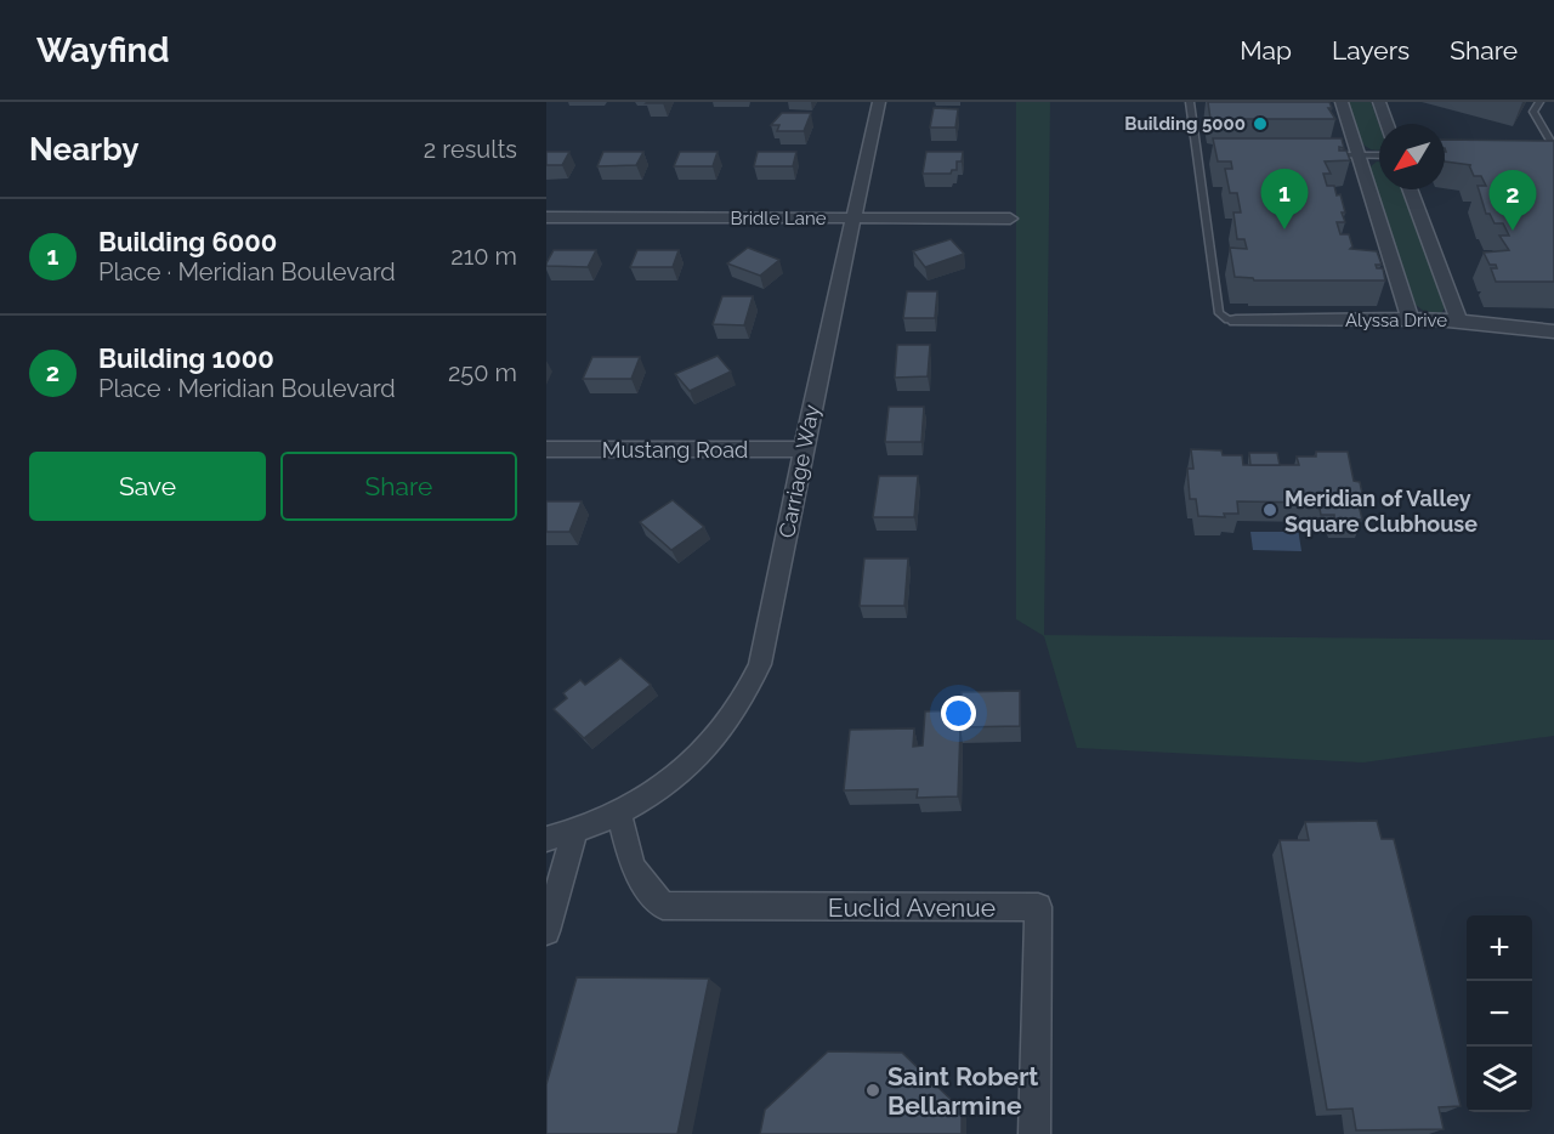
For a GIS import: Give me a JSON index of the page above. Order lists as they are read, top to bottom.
{
  "streets": {
    "street": [
      "Bridle Lane",
      "Alyssa Drive",
      "Mustang Road",
      "Carriage Way",
      "Euclid Avenue"
    ]
  },
  "crossings": [
    ["Bridle Lane", "Carriage Way"],
    ["Mustang Road", "Carriage Way"],
    ["Carriage Way", "Euclid Avenue"]
  ],
  "places": ["Building 5000", "Meridian of Valley Square Clubhouse", "Saint Robert Bellarmine"],
  "north": "bottom left",
  "page": {
    "header": "Wayfind",
    "nav": ["Map", "Layers", "Share"],
    "heading": ["Nearby", "2 results"],
    "pins": ["1", "2"],
    "list": [
      {
        "mark": "1",
        "name": "Building 6000",
        "note": "Place · Meridian Boulevard",
        "value": "210 m"
      },
      {
        "mark": "2",
        "name": "Building 1000",
        "note": "Place · Meridian Boulevard",
        "value": "250 m"
      }
    ],
    "buttons": ["Save", "Share"],
    "map_buttons": ["+", "−"]
  }
}
